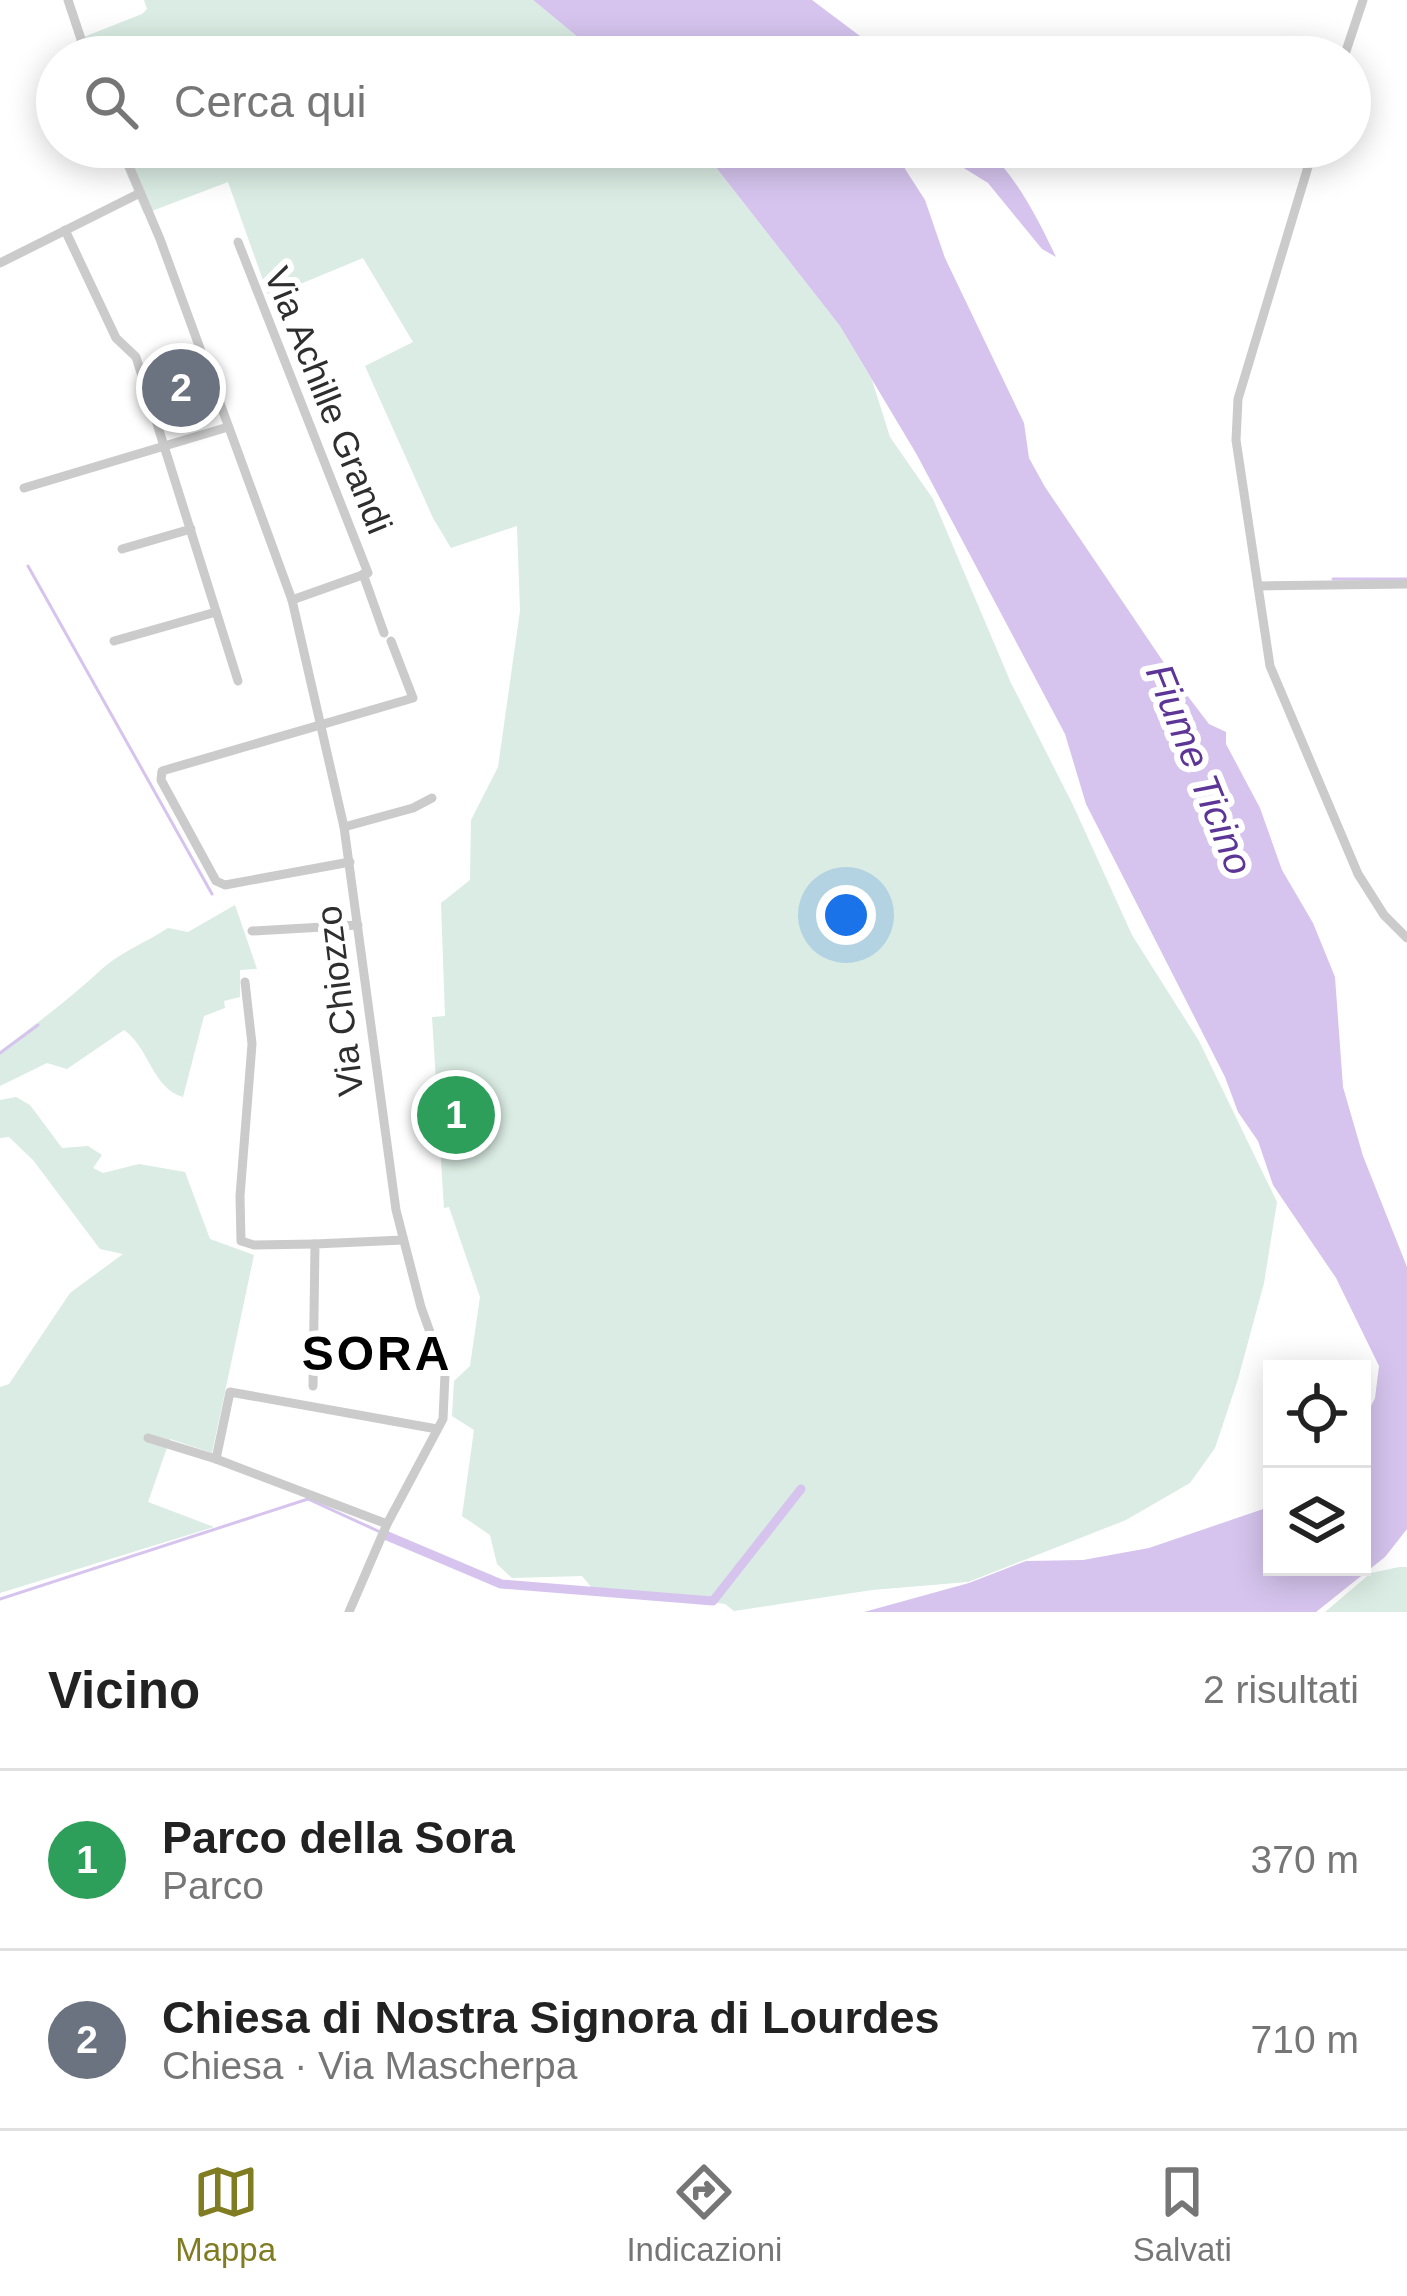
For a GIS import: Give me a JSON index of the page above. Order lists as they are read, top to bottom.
{
  "streets": {
    "street": ["Via Achille Grandi", "Via Chiozzo"]
  },
  "crossings": [
    ["Via Achille Grandi", "Via Chiozzo"]
  ],
  "districts": ["SORA"],
  "water": ["Fiume Ticino"],
  "page": {
    "search": "Cerca qui",
    "pins": ["2", "1"],
    "heading": ["Vicino", "2 risultati"],
    "list": [
      {
        "mark": "1",
        "name": "Parco della Sora",
        "note": "Parco",
        "value": "370 m"
      },
      {
        "mark": "2",
        "name": "Chiesa di Nostra Signora di Lourdes",
        "note": "Chiesa · Via Mascherpa",
        "value": "710 m"
      }
    ],
    "nav": ["Mappa", "Indicazioni", "Salvati"]
  }
}
